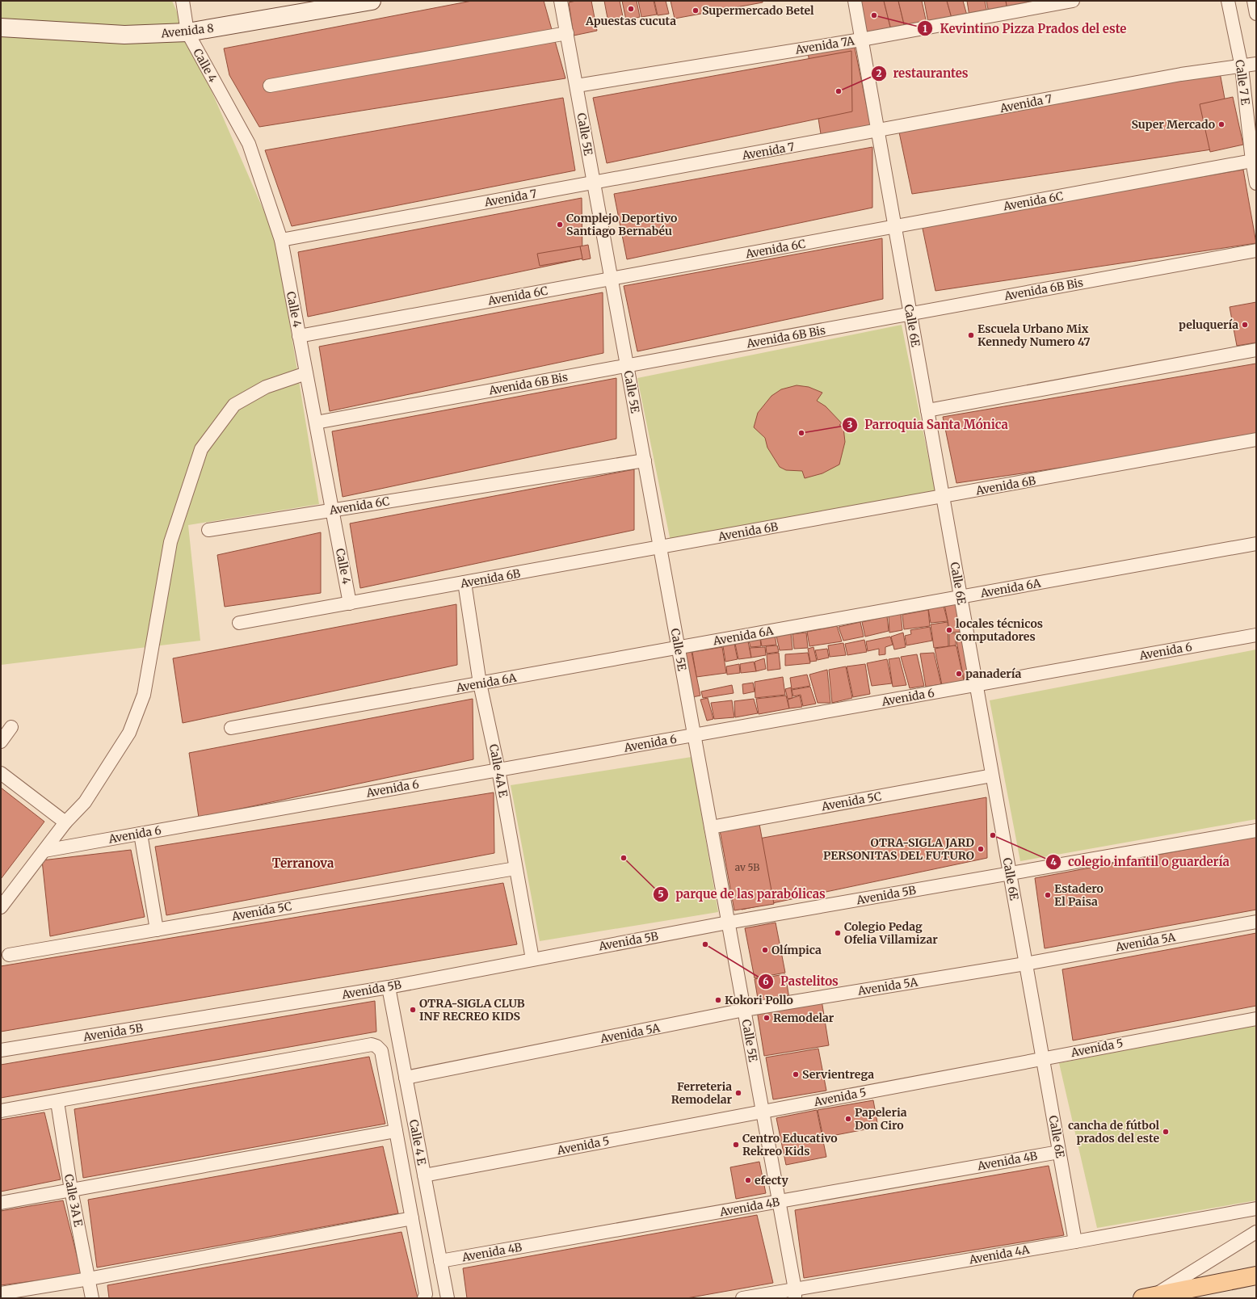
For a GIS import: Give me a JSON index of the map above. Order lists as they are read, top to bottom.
{
  "streets": {
    "street": [
      "Avenida 8",
      "Avenida 7A",
      "Calle 4",
      "Calle 7 E",
      "Avenida 7",
      "Calle 5E",
      "Avenida 6C",
      "Avenida 6B Bis",
      "Calle 6E",
      "Avenida 6B",
      "Avenida 6A",
      "Avenida 6",
      "Calle 4A E",
      "Avenida 5C",
      "Avenida 5B",
      "Avenida 5A",
      "Avenida 5",
      "Calle 4 E",
      "Avenida 4B",
      "Calle 3A E",
      "Avenida 4A"
    ]
  },
  "crossings": [
    ["Avenida 8", "Calle 4"],
    ["Avenida 7A", "Calle 5E"],
    ["Avenida 7A", "Calle 6E"],
    ["Calle 4", "Avenida 7"],
    ["Calle 4", "Avenida 6C"],
    ["Calle 4", "Avenida 6B Bis"],
    ["Calle 4", "Avenida 6B"],
    ["Calle 7 E", "Avenida 7"],
    ["Calle 7 E", "Avenida 6C"],
    ["Avenida 7", "Calle 5E"],
    ["Avenida 7", "Calle 6E"],
    ["Calle 5E", "Avenida 6C"],
    ["Calle 5E", "Avenida 6B Bis"],
    ["Calle 5E", "Avenida 6B"],
    ["Calle 5E", "Avenida 6A"],
    ["Calle 5E", "Avenida 6"],
    ["Calle 5E", "Avenida 5C"],
    ["Calle 5E", "Avenida 5B"],
    ["Calle 5E", "Avenida 5A"],
    ["Calle 5E", "Avenida 5"],
    ["Calle 5E", "Avenida 4B"],
    ["Calle 5E", "Avenida 4A"],
    ["Avenida 6C", "Calle 6E"],
    ["Avenida 6B Bis", "Calle 6E"],
    ["Calle 6E", "Avenida 6B"],
    ["Calle 6E", "Avenida 6A"],
    ["Calle 6E", "Avenida 6"],
    ["Calle 6E", "Avenida 5C"],
    ["Calle 6E", "Avenida 5B"],
    ["Calle 6E", "Avenida 5A"],
    ["Calle 6E", "Avenida 5"],
    ["Calle 6E", "Avenida 4B"],
    ["Calle 6E", "Avenida 4A"],
    ["Avenida 6B", "Calle 4A E"],
    ["Avenida 6A", "Calle 4A E"],
    ["Avenida 6", "Calle 4A E"],
    ["Calle 4A E", "Avenida 5C"],
    ["Calle 4A E", "Avenida 5B"],
    ["Avenida 5B", "Calle 4 E"],
    ["Avenida 5A", "Calle 4 E"],
    ["Avenida 5", "Calle 4 E"],
    ["Calle 4 E", "Avenida 4B"]
  ],
  "districts": ["Terranova"],
  "places": [
    "Apuestas cucuta",
    "Supermercado Betel",
    "Kevintino Pizza Prados del este",
    "restaurantes",
    "Super Mercado",
    "Complejo Deportivo Santiago Bernabéu",
    "peluquería",
    "Escuela Urbano Mix Kennedy Numero 47",
    "Parroquia Santa Mónica",
    "locales técnicos computadores",
    "panadería",
    "colegio infantil o guardería",
    "OTRA-SIGLA JARD PERSONITAS DEL FUTURO",
    "parque de las parabólicas",
    "Estadero El Paisa",
    "Colegio Pedag Ofelia Villamizar",
    "Pastelitos",
    "Olímpica",
    "Kokori Pollo",
    "OTRA-SIGLA CLUB INF RECREO KIDS",
    "Remodelar",
    "Servientrega",
    "Ferreteria Remodelar",
    "Papeleria Don Ciro",
    "cancha de fútbol prados del este",
    "Centro Educativo Rekreo Kids",
    "efecty"
  ],
  "house_numbers": ["av 5B"]
}
